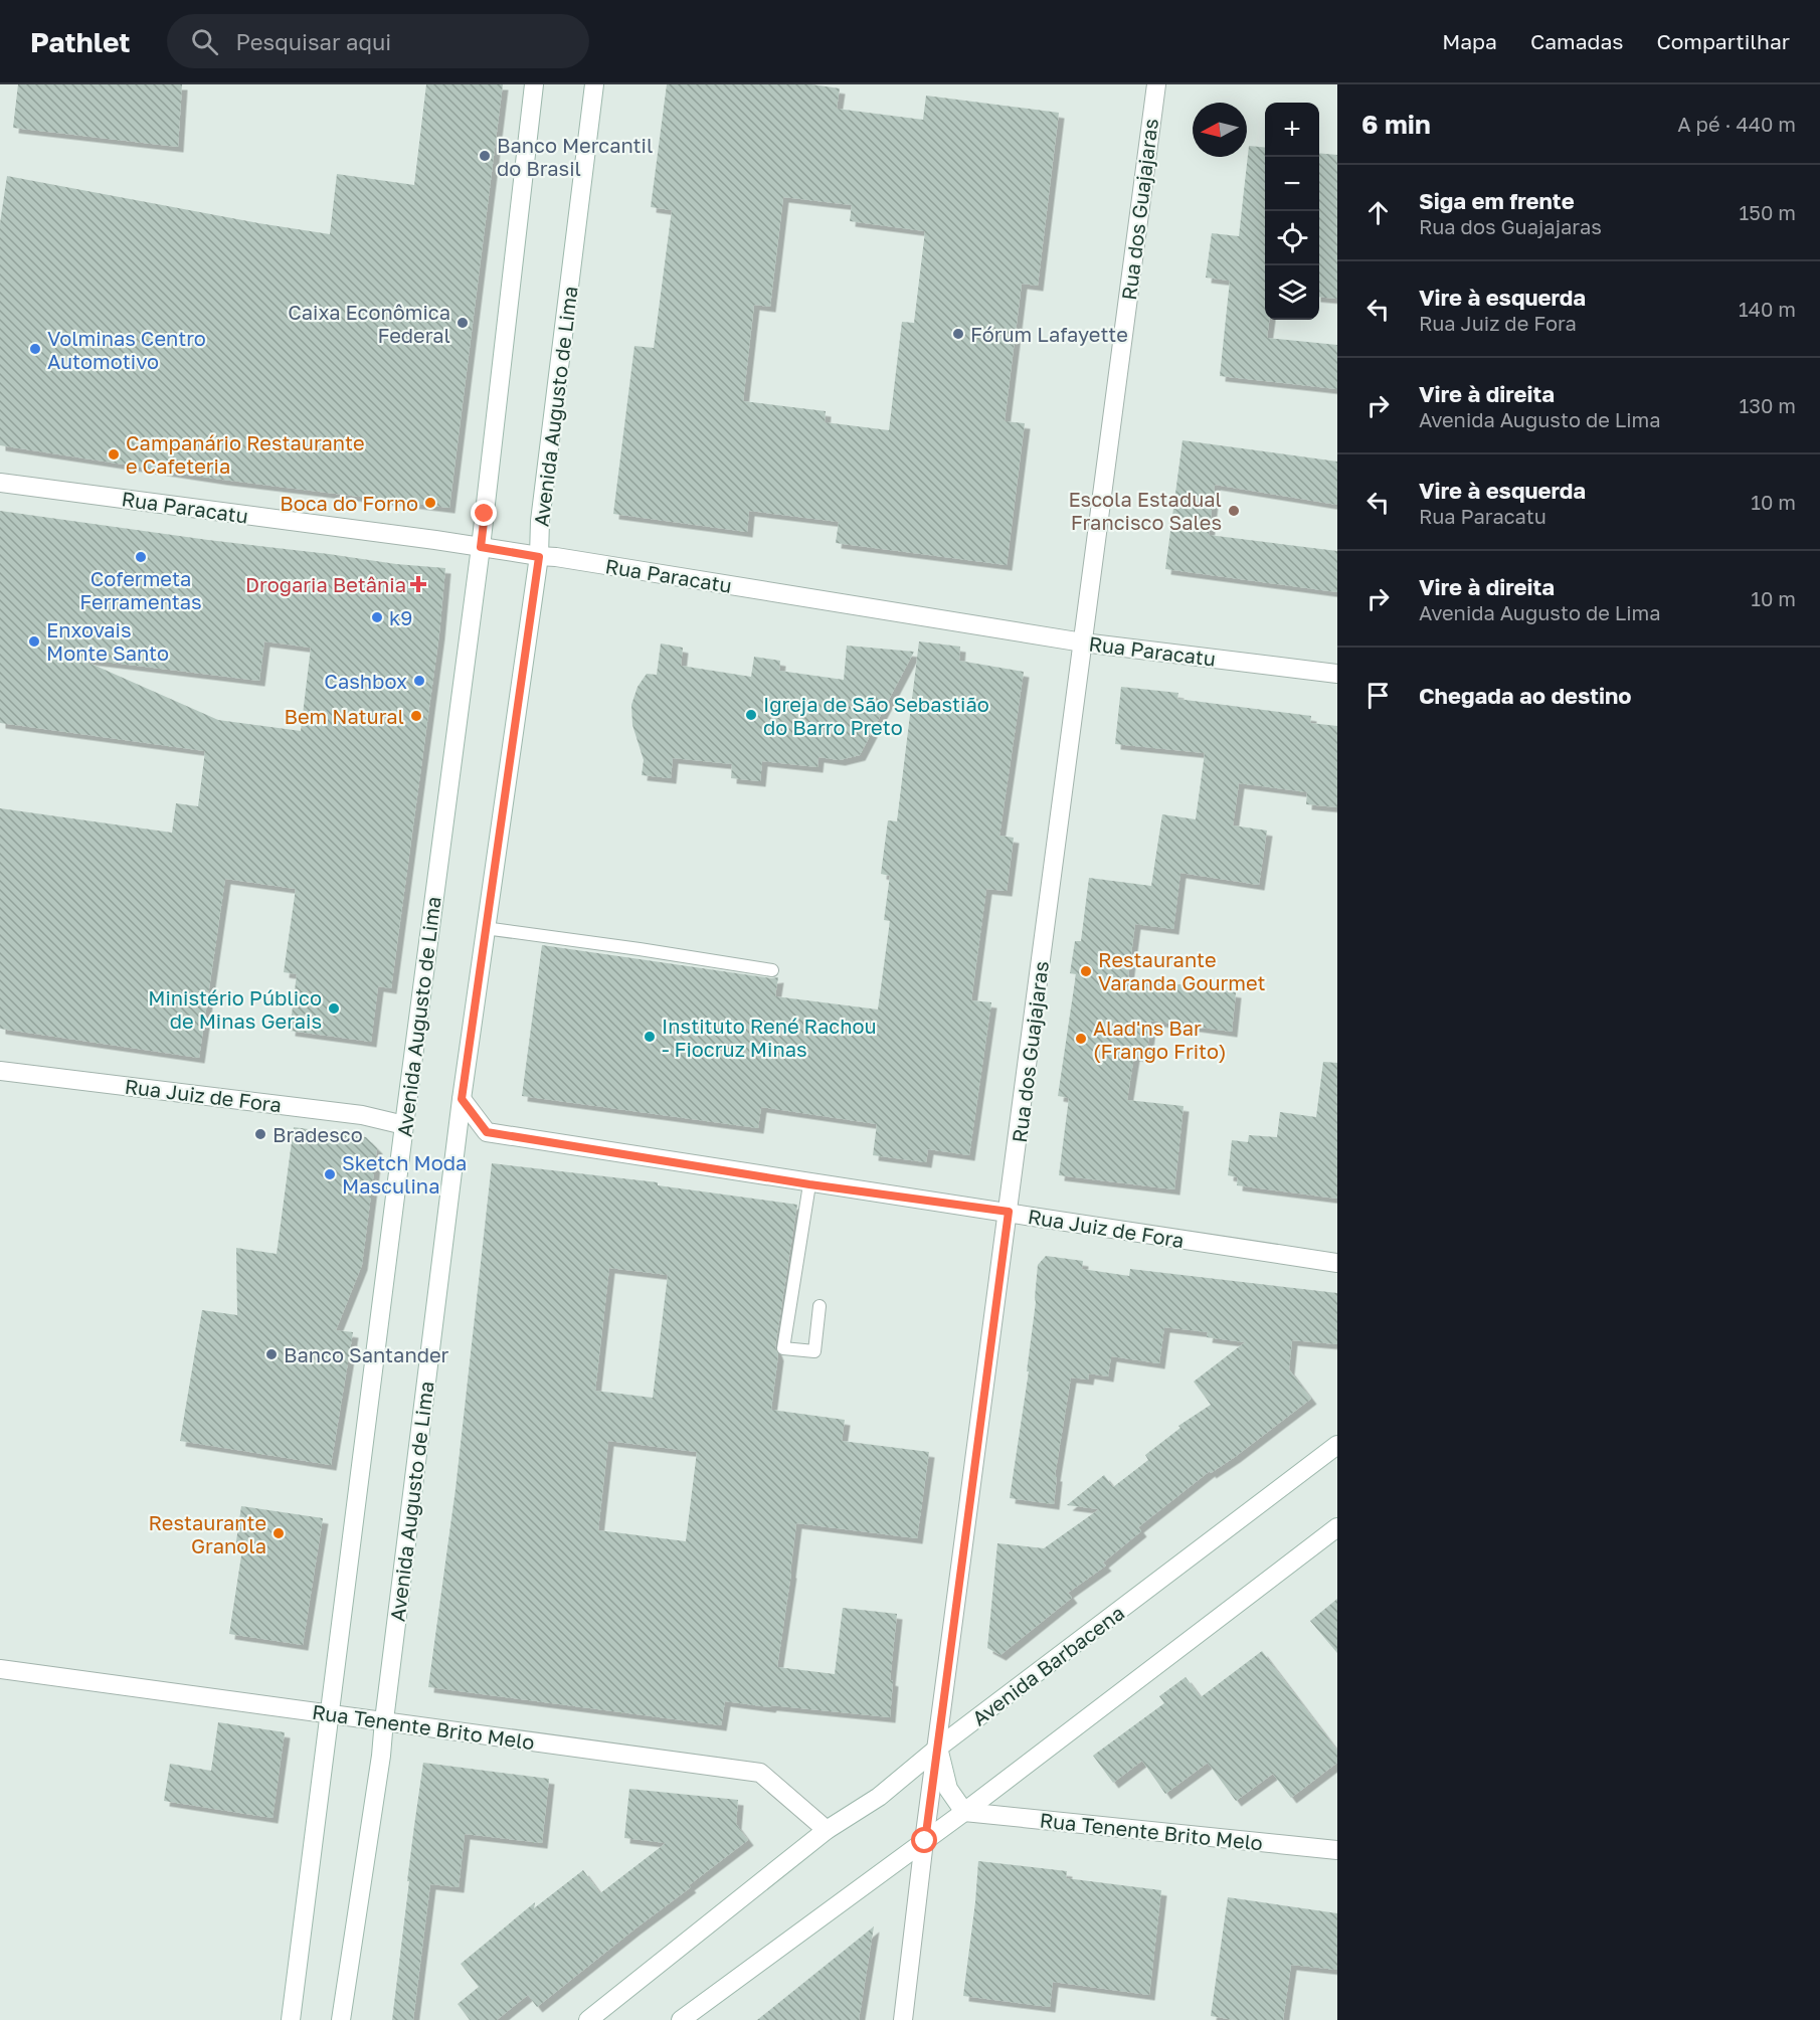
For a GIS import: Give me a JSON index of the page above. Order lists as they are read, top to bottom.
{
  "streets": {
    "street": [
      "Rua dos Guajajaras",
      "Avenida Augusto de Lima",
      "Rua Paracatu",
      "Rua Juiz de Fora",
      "Avenida Barbacena",
      "Rua Tenente Brito Melo"
    ]
  },
  "crossings": [
    ["Rua dos Guajajaras", "Rua Paracatu"],
    ["Rua dos Guajajaras", "Rua Juiz de Fora"],
    ["Rua dos Guajajaras", "Avenida Barbacena"],
    ["Avenida Augusto de Lima", "Rua Paracatu"],
    ["Avenida Augusto de Lima", "Rua Juiz de Fora"],
    ["Avenida Augusto de Lima", "Rua Tenente Brito Melo"],
    ["Avenida Barbacena", "Rua Tenente Brito Melo"]
  ],
  "places": {
    "other": [
      "Banco Mercantil do Brasil",
      "Caixa Econômica Federal",
      "Fórum Lafayette",
      "Volminas Centro Automotivo",
      "Campanário Restaurante e Cafeteria",
      "Boca do Forno",
      "Escola Estadual Francisco Sales",
      "Cofermeta Ferramentas",
      "k9",
      "Enxovais Monte Santo",
      "Cashbox",
      "Igreja de São Sebastião do Barro Preto",
      "Bem Natural",
      "Restaurante Varanda Gourmet",
      "Ministério Público de Minas Gerais",
      "Instituto René Rachou - Fiocruz Minas",
      "Alad'ns Bar (Frango Frito)",
      "Bradesco",
      "Sketch Moda Masculina",
      "Banco Santander",
      "Restaurante Granola"
    ],
    "health": ["Drogaria Betânia"]
  },
  "north": "left",
  "page": {
    "header": "Pathlet",
    "search": "Pesquisar aqui",
    "nav": ["Mapa", "Camadas", "Compartilhar"],
    "heading": ["6 min", "A pé · 440 m"],
    "map_buttons": ["+", "−"],
    "list": [
      ["Siga em frente", "Rua dos Guajajaras", "150 m"],
      ["Vire à esquerda", "Rua Juiz de Fora", "140 m"],
      ["Vire à direita", "Avenida Augusto de Lima", "130 m"],
      ["Vire à esquerda", "Rua Paracatu", "10 m"],
      ["Vire à direita", "Avenida Augusto de Lima", "10 m"],
      "Chegada ao destino"
    ]
  }
}
